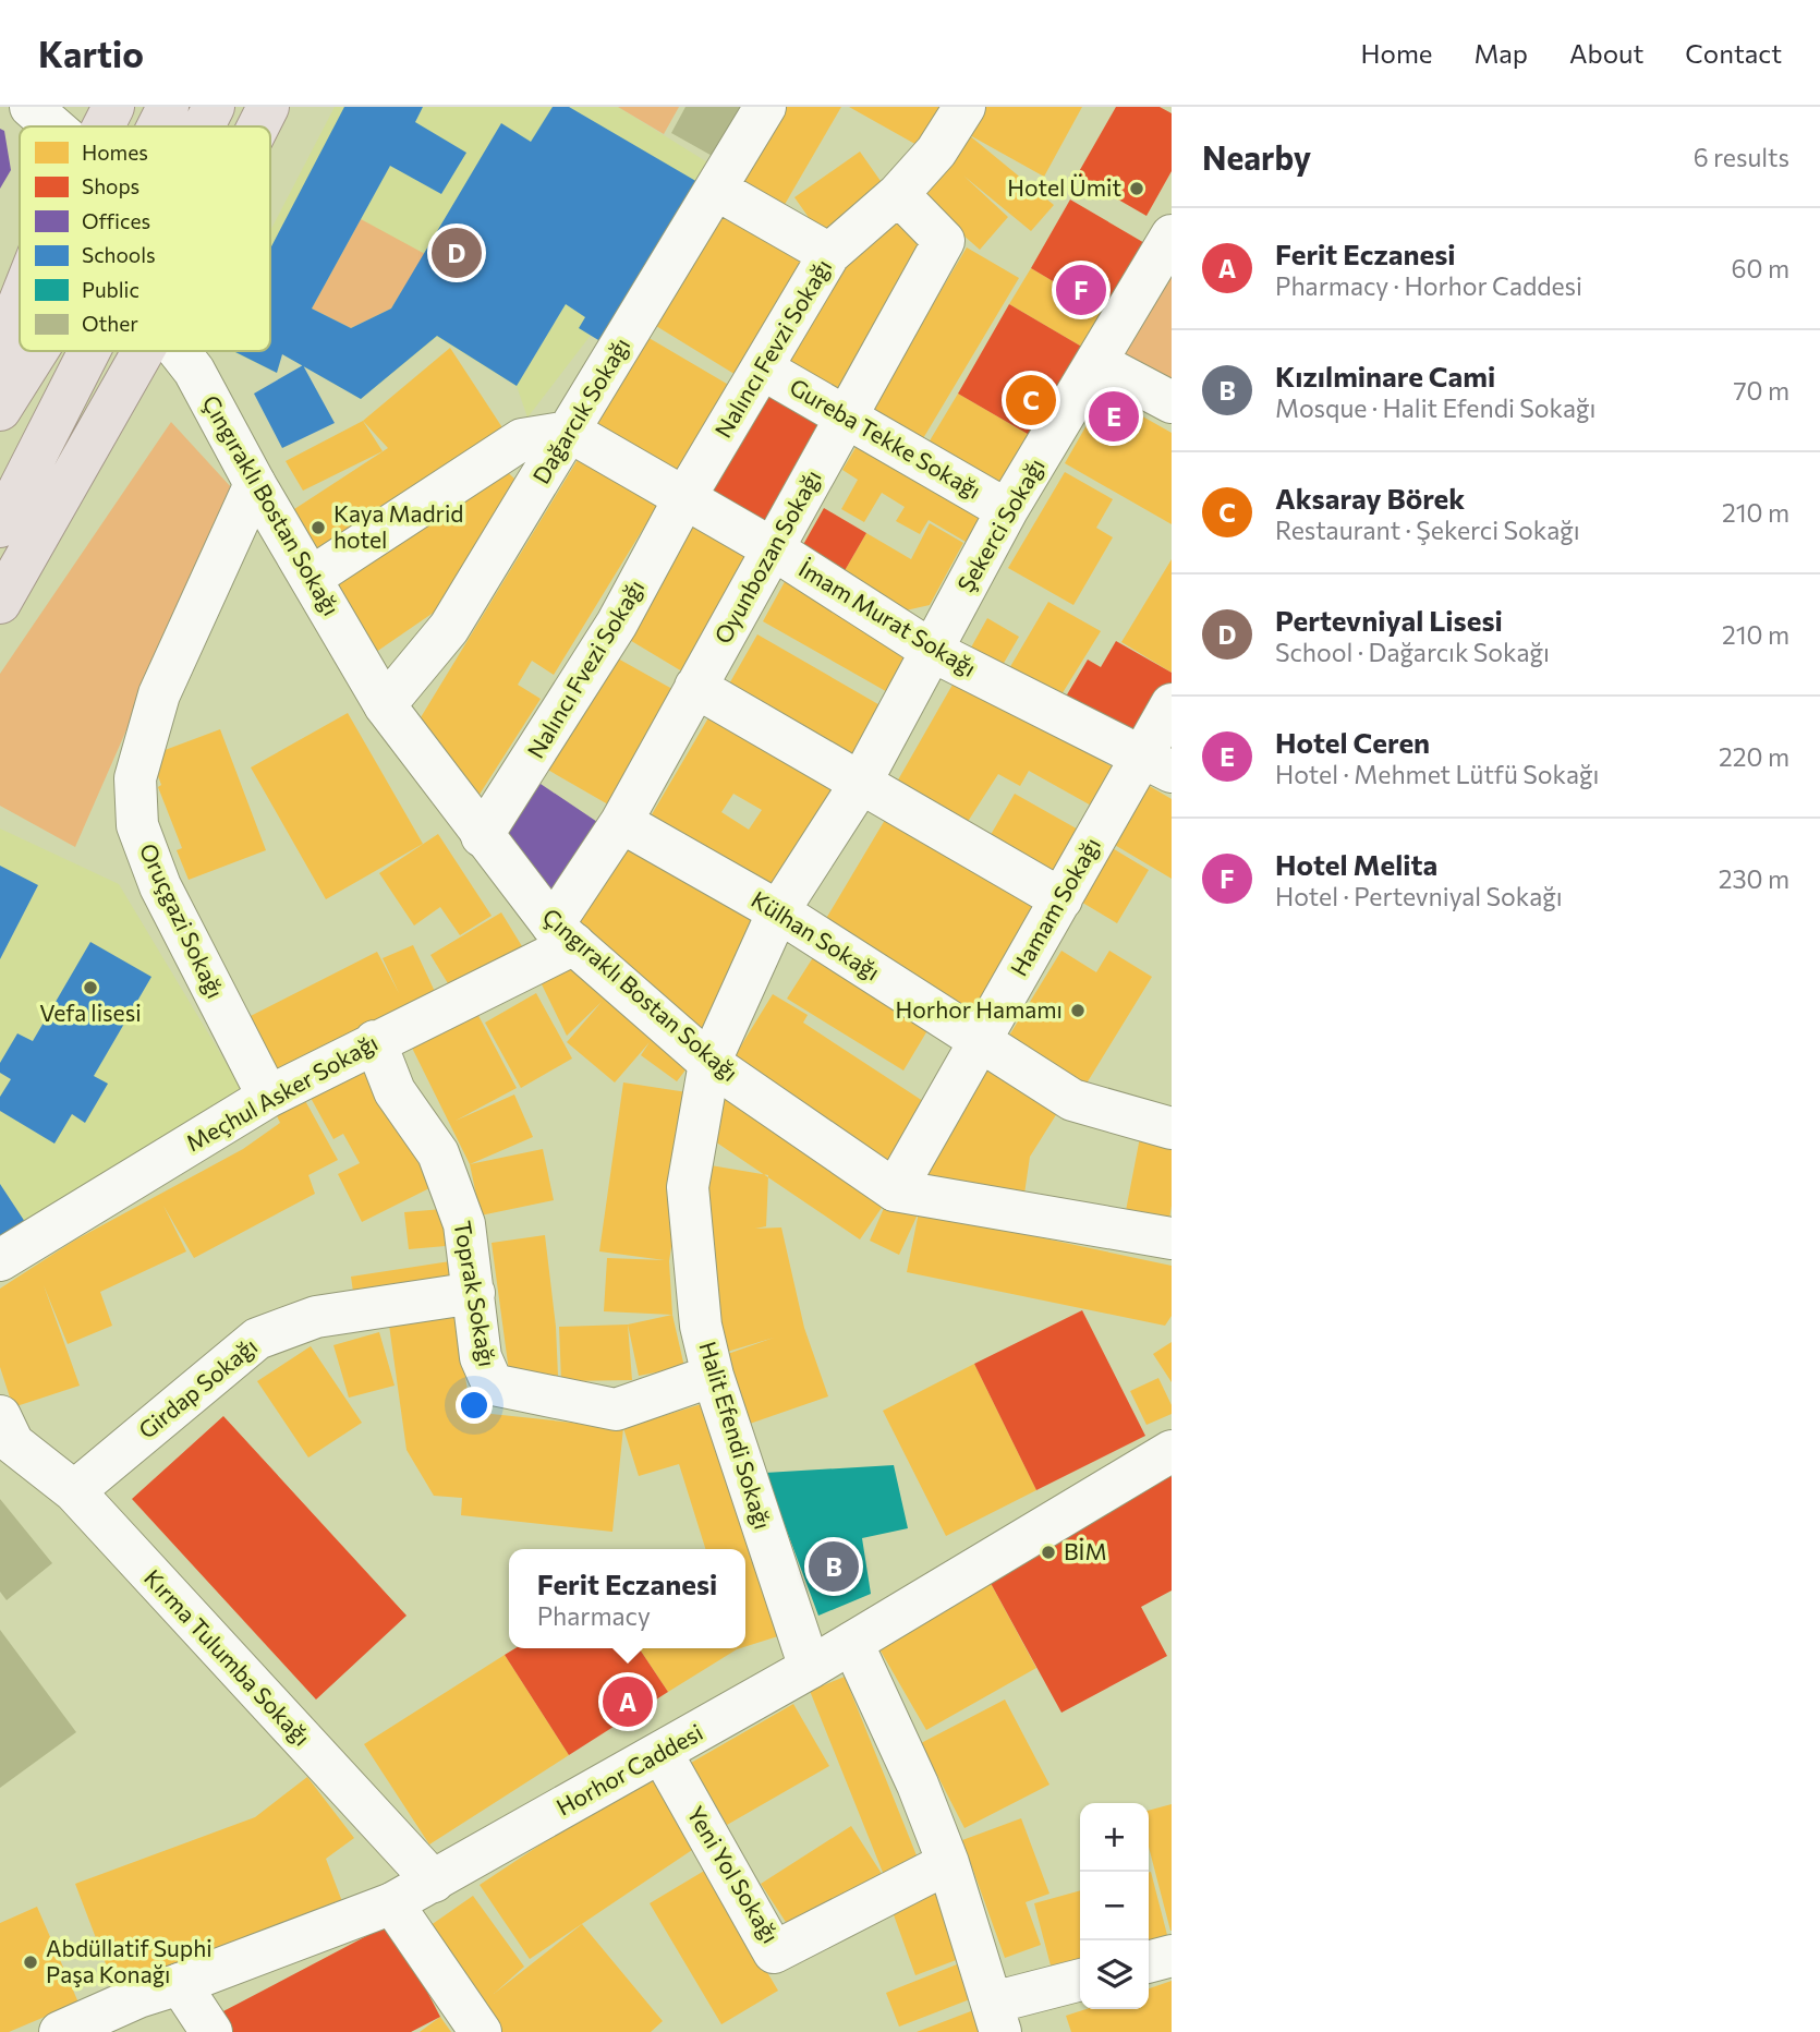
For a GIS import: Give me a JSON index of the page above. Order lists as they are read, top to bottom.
{
  "streets": {
    "street": [
      "Nalıncı Fevzi Sokağı",
      "Dağarcık Sokağı",
      "Gureba Tekke Sokağı",
      "Çıngıraklı Bostan Sokağı",
      "Şekerci Sokağı",
      "Oyunbozan Sokağı",
      "İmam Murat Sokağı",
      "Nalıncı Fvezi Sokağı",
      "Hamam Sokağı",
      "Oruçgazi Sokağı",
      "Külhan Sokağı",
      "Meçhul Asker Sokağı",
      "Toprak Sokağı",
      "Girdap Sokağı",
      "Halit Efendi Sokağı",
      "Kırma Tulumba Sokağı",
      "Horhor Caddesi",
      "Yeni Yol Sokağı"
    ]
  },
  "crossings": [
    ["Nalıncı Fevzi Sokağı", "Gureba Tekke Sokağı"],
    ["Nalıncı Fevzi Sokağı", "Oyunbozan Sokağı"],
    ["Nalıncı Fevzi Sokağı", "İmam Murat Sokağı"],
    ["Nalıncı Fevzi Sokağı", "Nalıncı Fvezi Sokağı"],
    ["Dağarcık Sokağı", "Çıngıraklı Bostan Sokağı"],
    ["Dağarcık Sokağı", "İmam Murat Sokağı"],
    ["Gureba Tekke Sokağı", "Şekerci Sokağı"],
    ["Gureba Tekke Sokağı", "Oyunbozan Sokağı"],
    ["Çıngıraklı Bostan Sokağı", "Oyunbozan Sokağı"],
    ["Çıngıraklı Bostan Sokağı", "Nalıncı Fvezi Sokağı"],
    ["Çıngıraklı Bostan Sokağı", "Hamam Sokağı"],
    ["Çıngıraklı Bostan Sokağı", "Oruçgazi Sokağı"],
    ["Çıngıraklı Bostan Sokağı", "Meçhul Asker Sokağı"],
    ["Çıngıraklı Bostan Sokağı", "Halit Efendi Sokağı"],
    ["Şekerci Sokağı", "İmam Murat Sokağı"],
    ["Şekerci Sokağı", "Külhan Sokağı"],
    ["Şekerci Sokağı", "Halit Efendi Sokağı"],
    ["Oyunbozan Sokağı", "İmam Murat Sokağı"],
    ["Oyunbozan Sokağı", "Külhan Sokağı"],
    ["Oyunbozan Sokağı", "Meçhul Asker Sokağı"],
    ["İmam Murat Sokağı", "Nalıncı Fvezi Sokağı"],
    ["İmam Murat Sokağı", "Hamam Sokağı"],
    ["Hamam Sokağı", "Külhan Sokağı"],
    ["Oruçgazi Sokağı", "Meçhul Asker Sokağı"],
    ["Külhan Sokağı", "Halit Efendi Sokağı"],
    ["Meçhul Asker Sokağı", "Toprak Sokağı"],
    ["Toprak Sokağı", "Girdap Sokağı"],
    ["Toprak Sokağı", "Halit Efendi Sokağı"],
    ["Girdap Sokağı", "Kırma Tulumba Sokağı"],
    ["Halit Efendi Sokağı", "Horhor Caddesi"],
    ["Kırma Tulumba Sokağı", "Horhor Caddesi"],
    ["Horhor Caddesi", "Yeni Yol Sokağı"]
  ],
  "places": [
    "Hotel Ümit",
    "Kaya Madrid hotel",
    "Vefa lisesi",
    "Horhor Hamamı",
    "BİM",
    "Abdüllatif Suphi Paşa Konağı"
  ],
  "legend": [
    "Homes",
    "Shops",
    "Offices",
    "Schools",
    "Public",
    "Other"
  ],
  "page": {
    "header": "Kartio",
    "nav": [
      "Home",
      "Map",
      "About",
      "Contact"
    ],
    "heading": ["Nearby", "6 results"],
    "list": [
      {
        "mark": "A",
        "name": "Ferit Eczanesi",
        "note": "Pharmacy · Horhor Caddesi",
        "value": "60 m"
      },
      {
        "mark": "B",
        "name": "Kızılminare Cami",
        "note": "Mosque · Halit Efendi Sokağı",
        "value": "70 m"
      },
      {
        "mark": "C",
        "name": "Aksaray Börek",
        "note": "Restaurant · Şekerci Sokağı",
        "value": "210 m"
      },
      {
        "mark": "D",
        "name": "Pertevniyal Lisesi",
        "note": "School · Dağarcık Sokağı",
        "value": "210 m"
      },
      {
        "mark": "E",
        "name": "Hotel Ceren",
        "note": "Hotel · Mehmet Lütfü Sokağı",
        "value": "220 m"
      },
      {
        "mark": "F",
        "name": "Hotel Melita",
        "note": "Hotel · Pertevniyal Sokağı",
        "value": "230 m"
      }
    ],
    "pins": [
      "D",
      "F",
      "C",
      "E",
      "B",
      "A"
    ],
    "popup": ["Ferit Eczanesi", "Pharmacy"],
    "map_buttons": ["+", "−"]
  }
}
